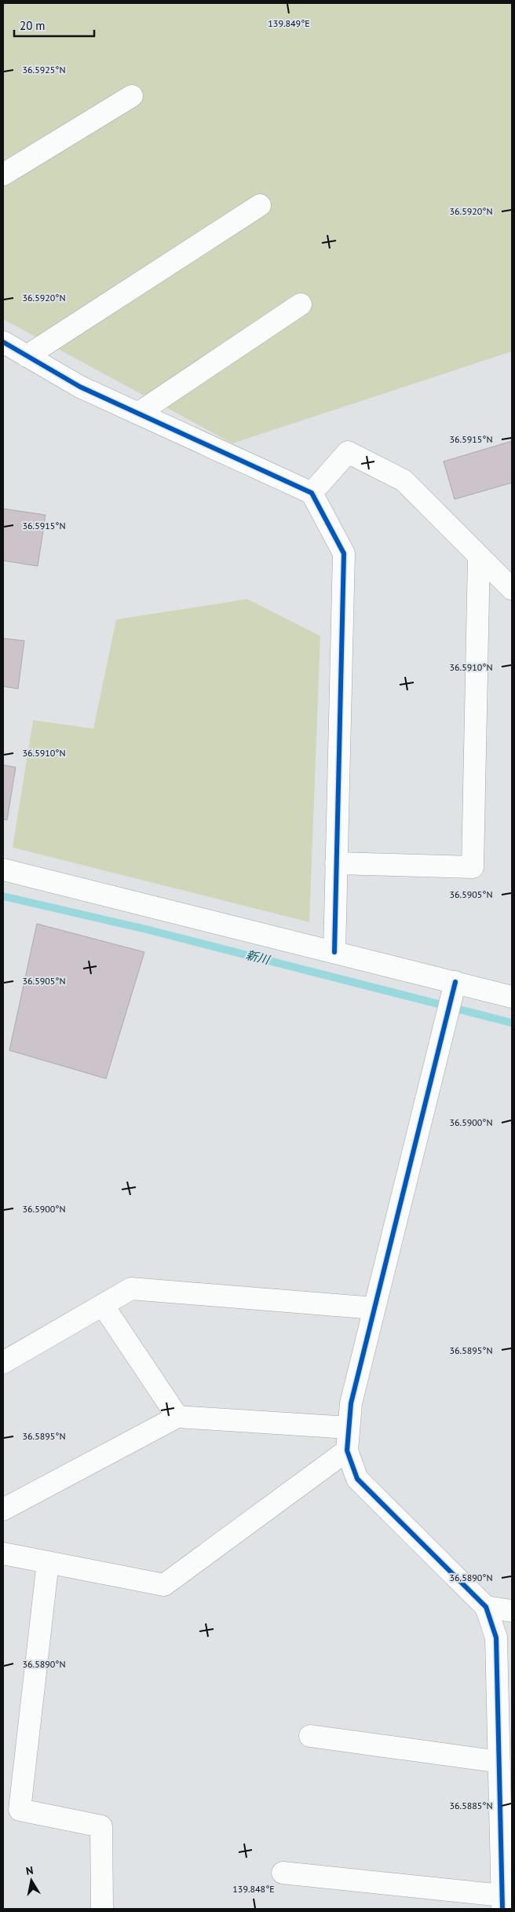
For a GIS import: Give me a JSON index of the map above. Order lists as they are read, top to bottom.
{
  "water": ["新川"],
  "scale_bar": "20 m",
  "north": "top",
  "coordinates": [
    "139.849°E",
    "36.5925°N",
    "36.5920°N",
    "36.5915°N",
    "36.5910°N",
    "36.5905°N",
    "36.5900°N",
    "36.5895°N",
    "36.5890°N",
    "36.5885°N",
    "139.848°E"
  ]
}
